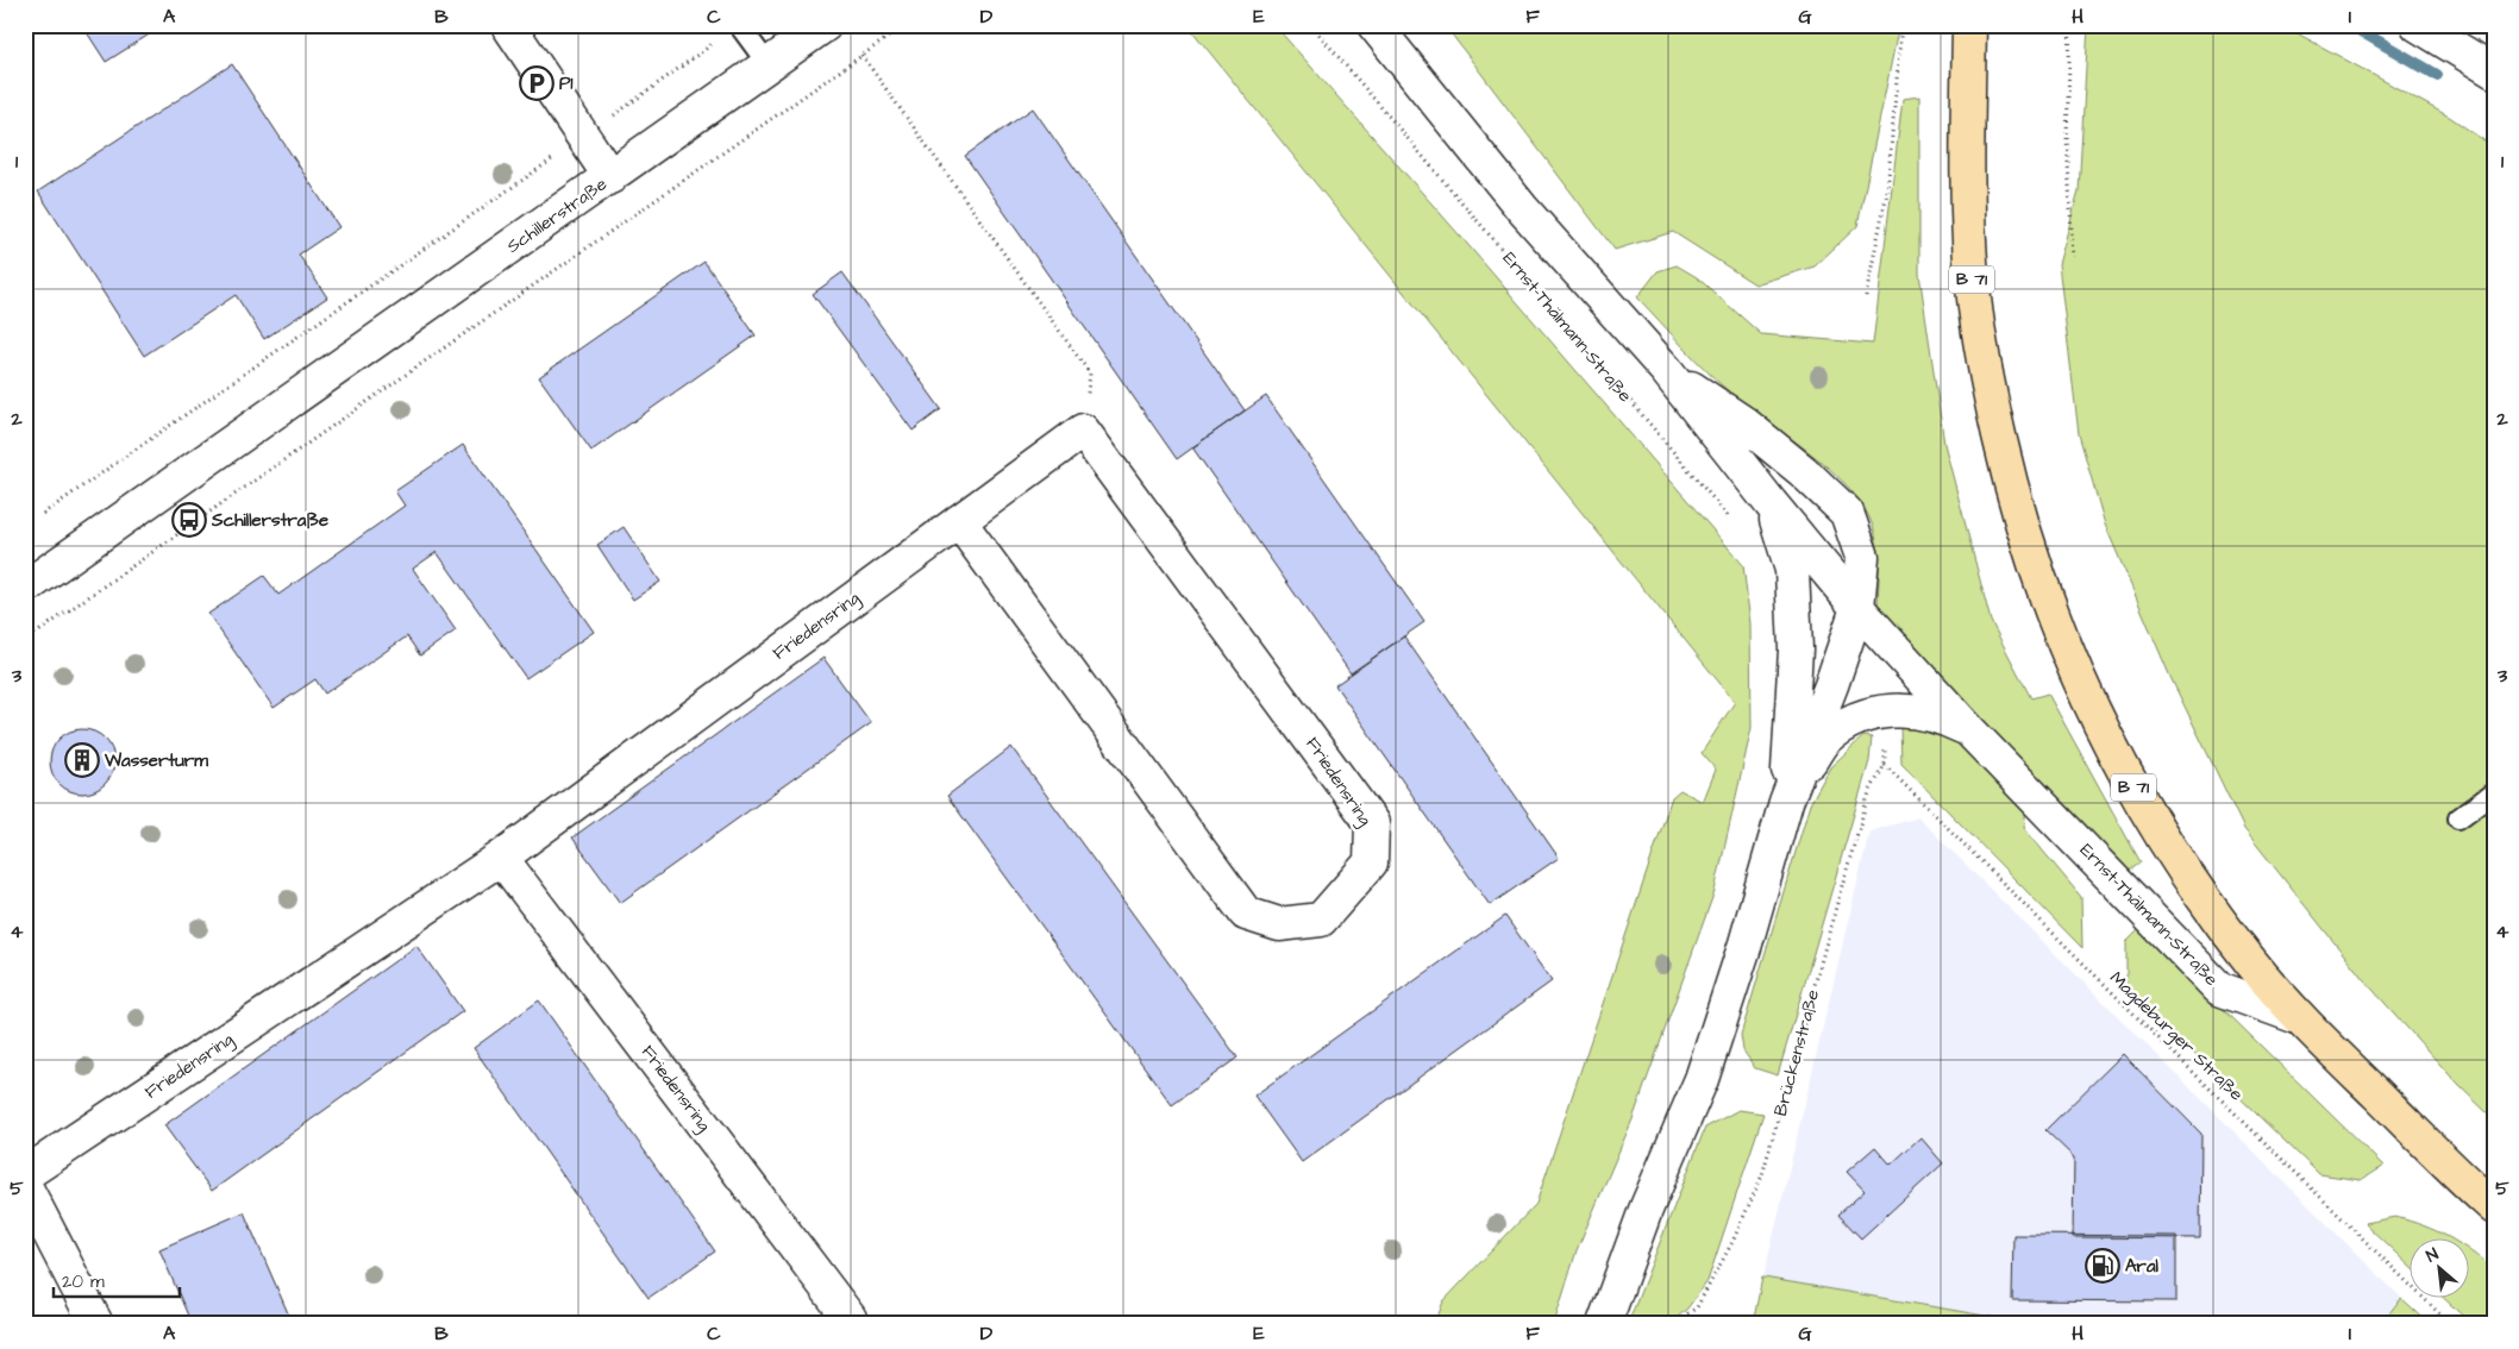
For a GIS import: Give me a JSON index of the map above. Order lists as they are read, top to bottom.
{
  "streets": {
    "main road": ["B 71", "Ernst-Thälmann-Straße"],
    "street": ["Schillerstraße", "Friedensring"],
    "path": ["Magdeburger Straße", "Brückenstraße"]
  },
  "crossings": [
    ["B 71", "Ernst-Thälmann-Straße"],
    ["Magdeburger Straße", "Brückenstraße"]
  ],
  "places": {
    "parking": ["P1"],
    "bus stop": ["Schillerstraße"],
    "building": ["Wasserturm"],
    "fuel station": ["Aral"]
  },
  "scale_bar": "20 m",
  "north": "top left",
  "grid": {
    "columns": [
      "A",
      "B",
      "C",
      "D",
      "E",
      "F",
      "G",
      "H",
      "I"
    ],
    "rows": [
      "1",
      "2",
      "3",
      "4",
      "5"
    ]
  }
}
